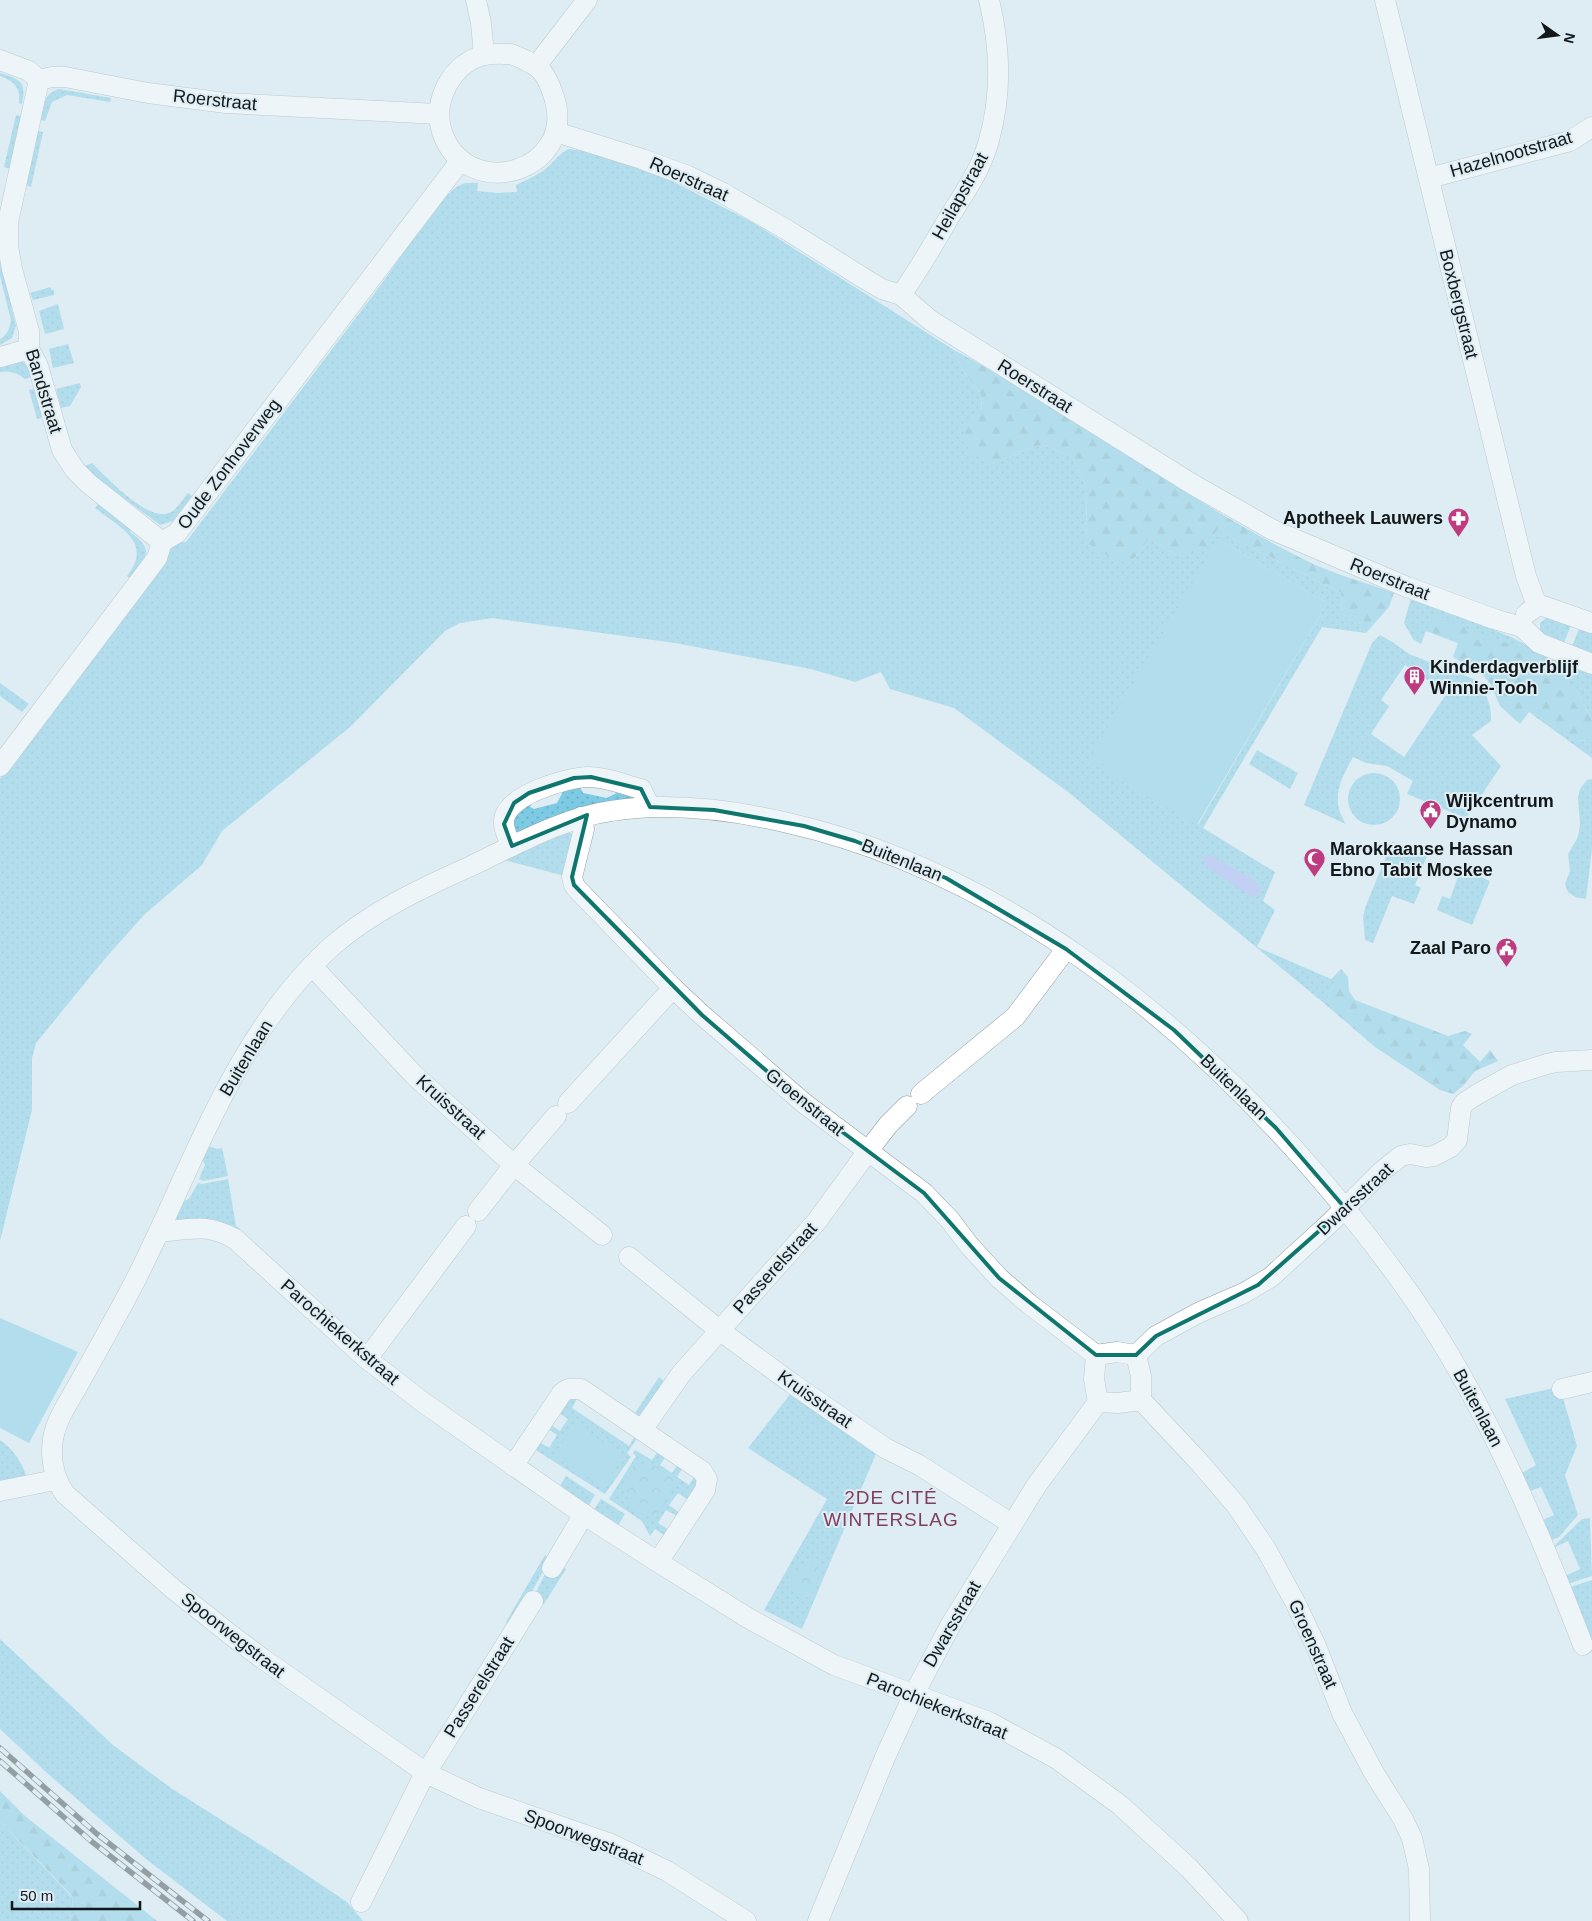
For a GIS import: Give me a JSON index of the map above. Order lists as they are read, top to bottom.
{
  "streets": {
    "street": [
      "Roerstraat",
      "Hazelnootstraat",
      "Heilapstraat",
      "Boxbergstraat",
      "Bandstraat",
      "Oude Zonhoverweg",
      "Buitenlaan",
      "Groenstraat",
      "Kruisstraat",
      "Dwarsstraat",
      "Passerelstraat",
      "Parochiekerkstraat",
      "Spoorwegstraat"
    ]
  },
  "crossings": [
    ["Roerstraat", "Heilapstraat"],
    ["Roerstraat", "Bandstraat"],
    ["Roerstraat", "Oude Zonhoverweg"],
    ["Hazelnootstraat", "Boxbergstraat"],
    ["Bandstraat", "Oude Zonhoverweg"],
    ["Buitenlaan", "Groenstraat"],
    ["Buitenlaan", "Kruisstraat"],
    ["Buitenlaan", "Dwarsstraat"],
    ["Buitenlaan", "Passerelstraat"],
    ["Buitenlaan", "Parochiekerkstraat"],
    ["Buitenlaan", "Spoorwegstraat"],
    ["Groenstraat", "Dwarsstraat"],
    ["Groenstraat", "Passerelstraat"],
    ["Kruisstraat", "Dwarsstraat"],
    ["Kruisstraat", "Passerelstraat"],
    ["Dwarsstraat", "Parochiekerkstraat"],
    ["Passerelstraat", "Spoorwegstraat"]
  ],
  "districts": ["2DE CITÉ WINTERSLAG"],
  "places": {
    "pharmacy": ["Apotheek Lauwers"],
    "building": ["Kinderdagverblijf Winnie-Tooh"],
    "public building": ["Wijkcentrum Dynamo", "Zaal Paro"],
    "mosque": ["Marokkaanse Hassan Ebno Tabit Moskee"]
  },
  "scale_bar": "50 m",
  "north": "right"
}
